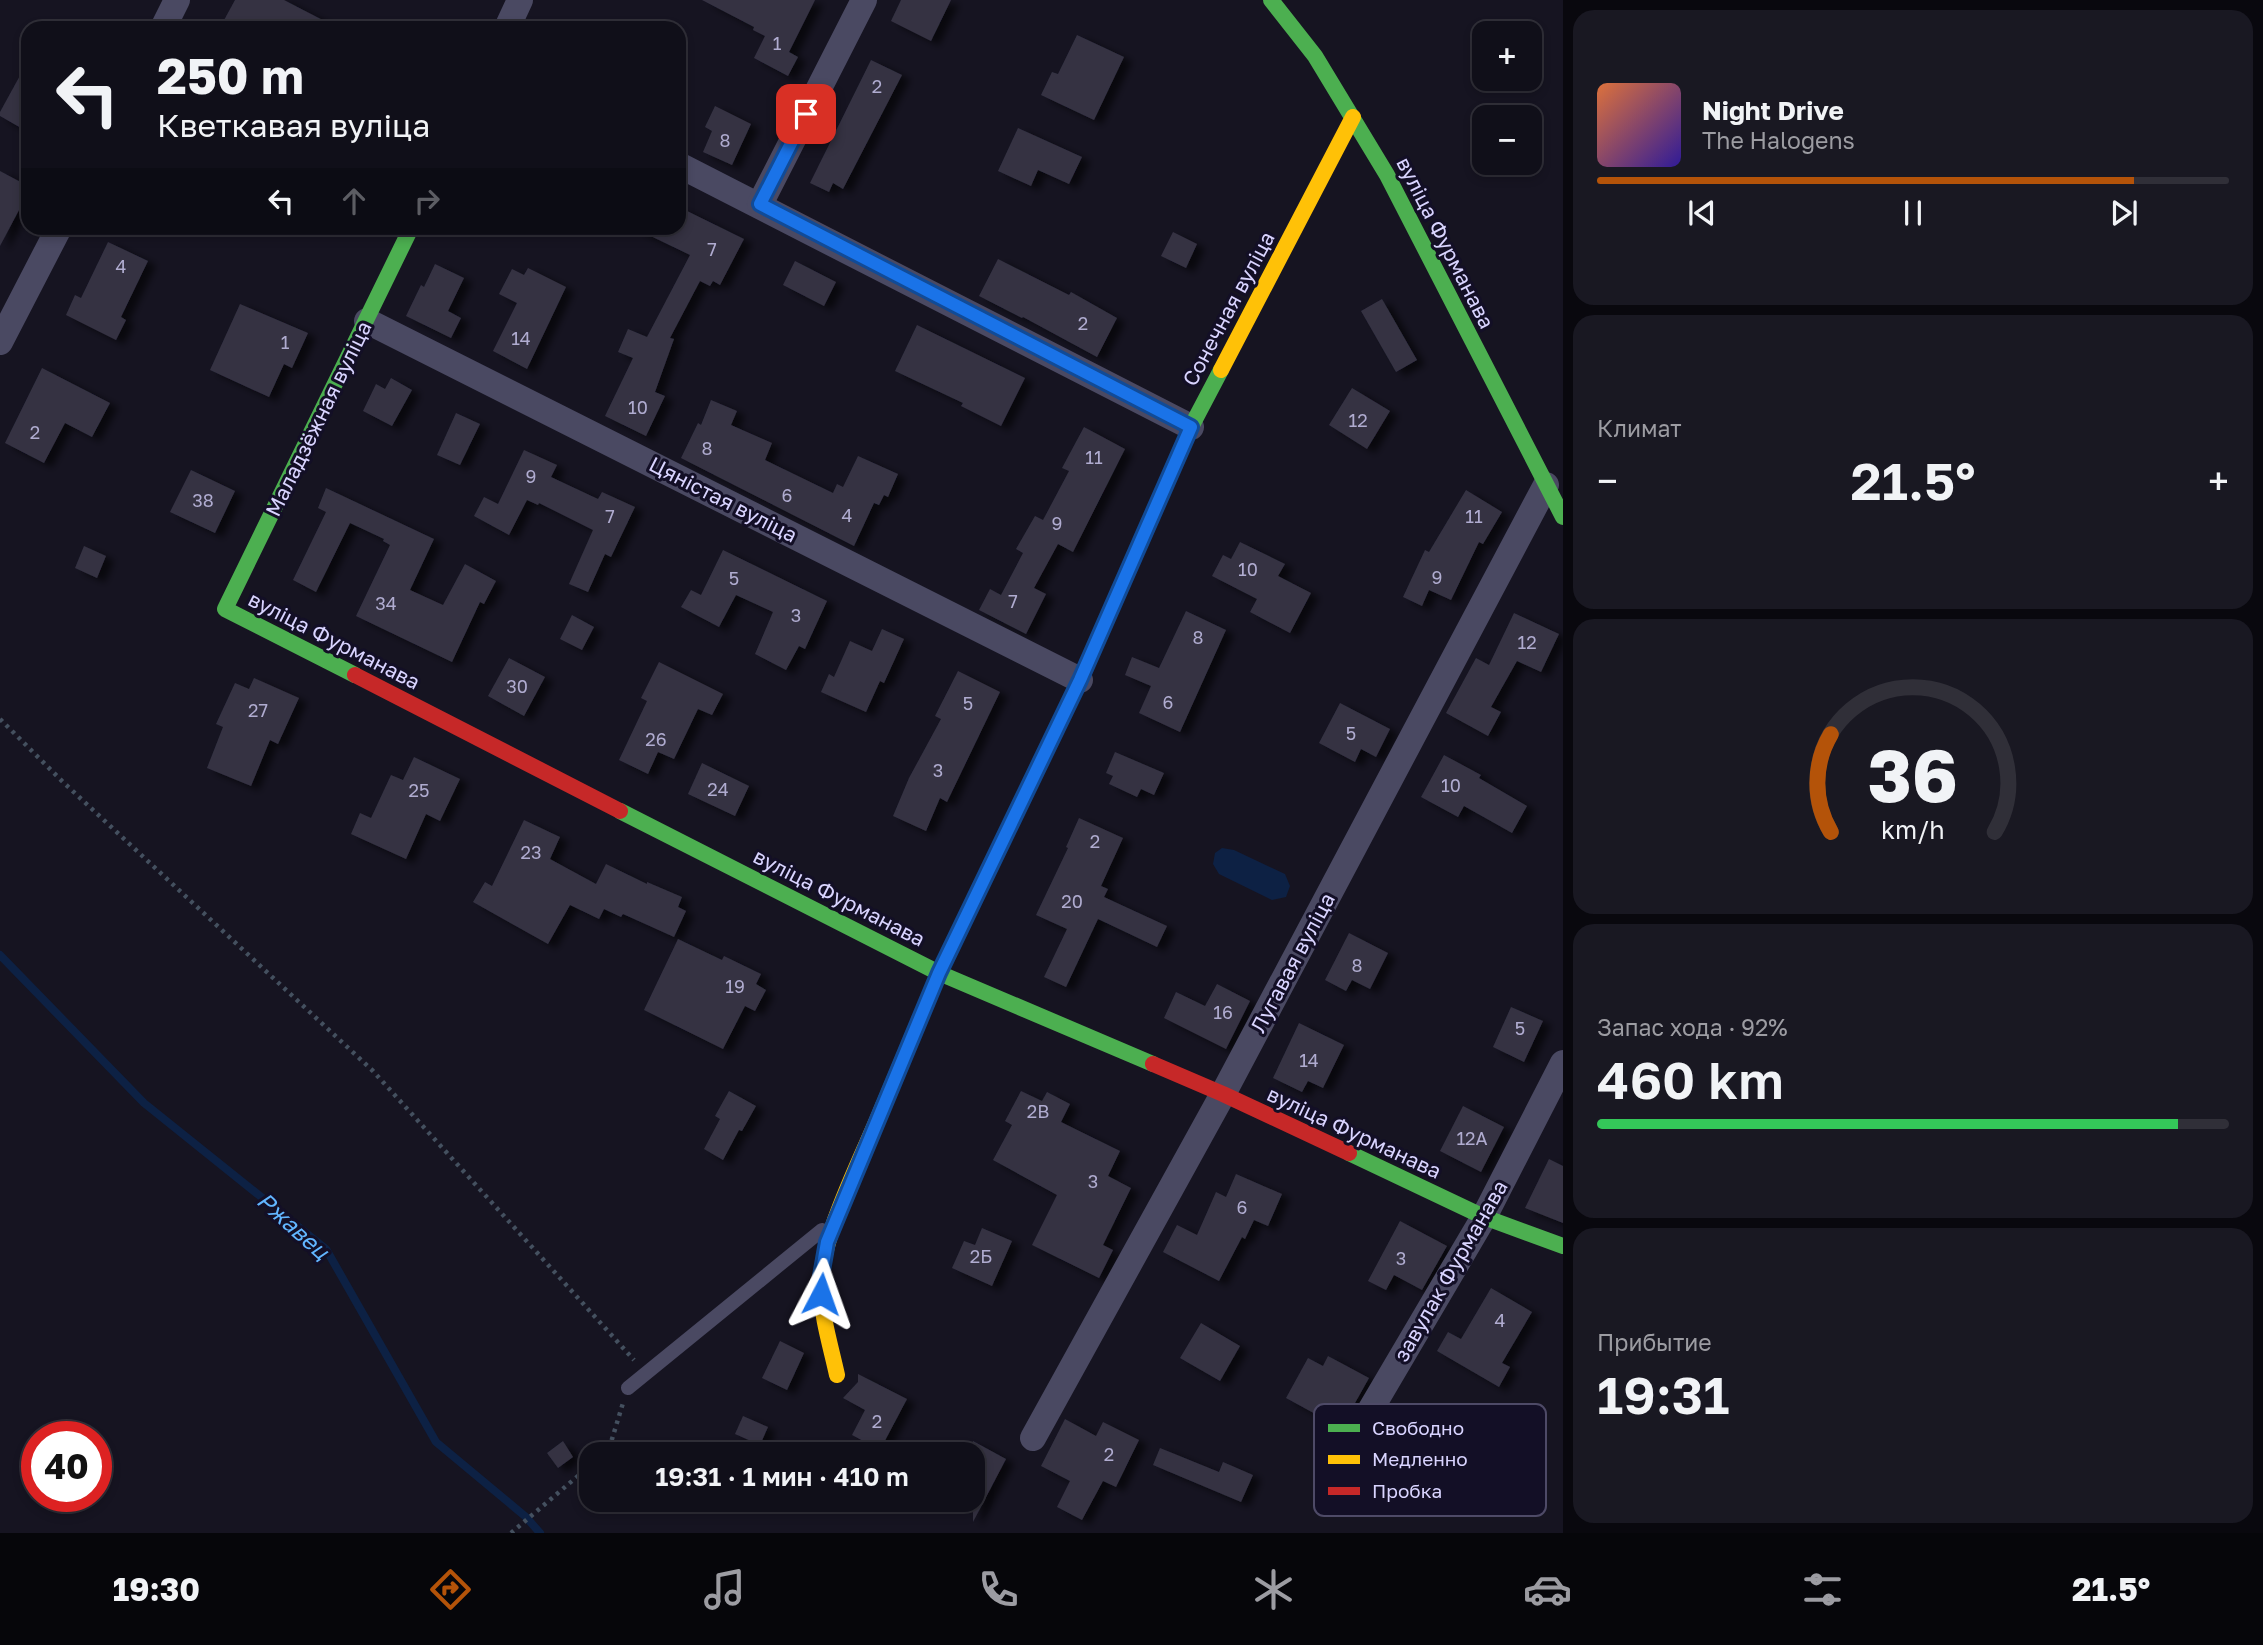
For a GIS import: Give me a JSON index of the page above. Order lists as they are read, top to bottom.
{
  "streets": {
    "street": [
      "вуліца Фурманава",
      "Сонечная вуліца",
      "Маладзёжная вуліца",
      "Цяністая вуліца",
      "Лугавая вуліца",
      "завулак Фурманава"
    ]
  },
  "crossings": [
    ["вуліца Фурманава", "Сонечная вуліца"],
    ["вуліца Фурманава", "Маладзёжная вуліца"],
    ["вуліца Фурманава", "Лугавая вуліца"],
    ["вуліца Фурманава", "завулак Фурманава"],
    ["Сонечная вуліца", "Цяністая вуліца"],
    ["Маладзёжная вуліца", "Цяністая вуліца"]
  ],
  "water": ["Ржавец"],
  "house_numbers": [
    "1",
    "2",
    "8",
    "7",
    "4",
    "2",
    "14",
    "1",
    "10",
    "12",
    "2",
    "8",
    "11",
    "9",
    "6",
    "38",
    "4",
    "7",
    "11",
    "9",
    "10",
    "9",
    "5",
    "7",
    "34",
    "3",
    "8",
    "12",
    "30",
    "6",
    "5",
    "27",
    "5",
    "26",
    "3",
    "10",
    "24",
    "25",
    "2",
    "23",
    "20",
    "8",
    "19",
    "16",
    "5",
    "14",
    "2В",
    "12А",
    "3",
    "6",
    "2Б",
    "3",
    "4",
    "2",
    "2"
  ],
  "legend": ["Свободно", "Медленно", "Пробка"],
  "page": {
    "map_buttons": ["+", "−"],
    "turn": ["250 m", "Кветкавая вуліца"],
    "song": ["Night Drive", "The Halogens"],
    "tile": [
      "Климат",
      ["Запас хода · 92%", "460 km"],
      ["Прибытие", "19:31"]
    ],
    "heat": ["−", "21.5°", "+"],
    "limit": "40",
    "trip": "19:31 · 1 мин · 410 m",
    "tabs": ["19:30", "21.5°"],
    "gauge": ["36", "km/h"]
  }
}
